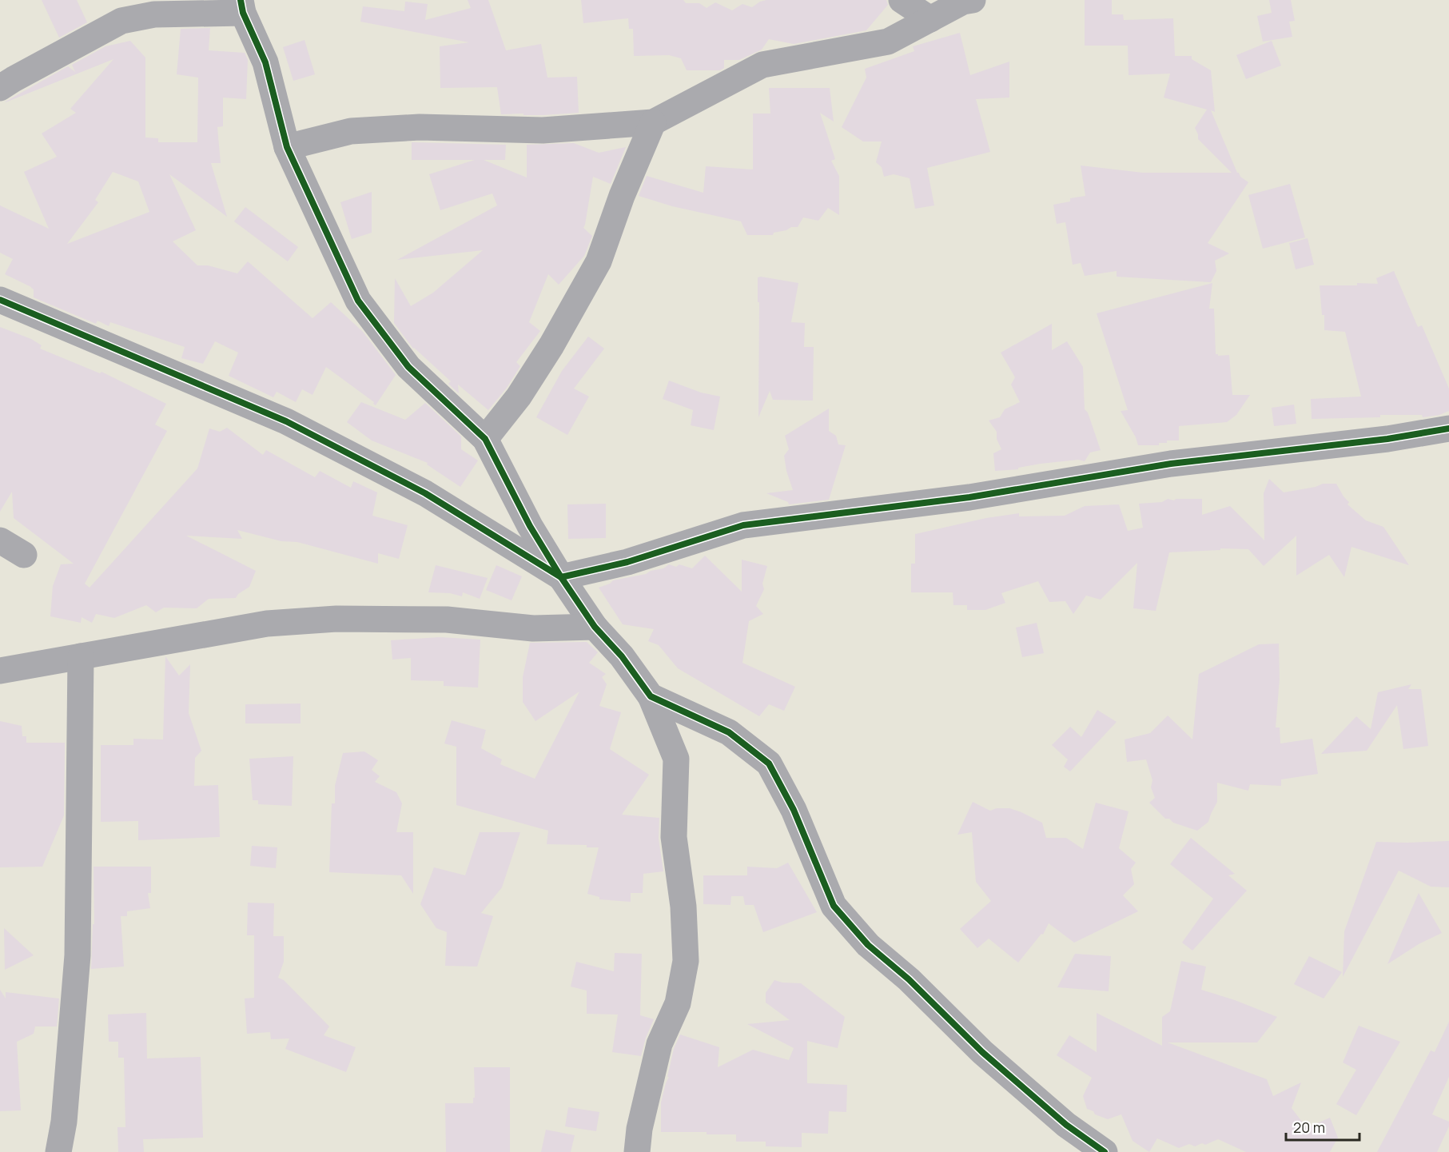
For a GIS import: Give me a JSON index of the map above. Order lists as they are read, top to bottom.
{
  "scale_bar": "20 m"
}
